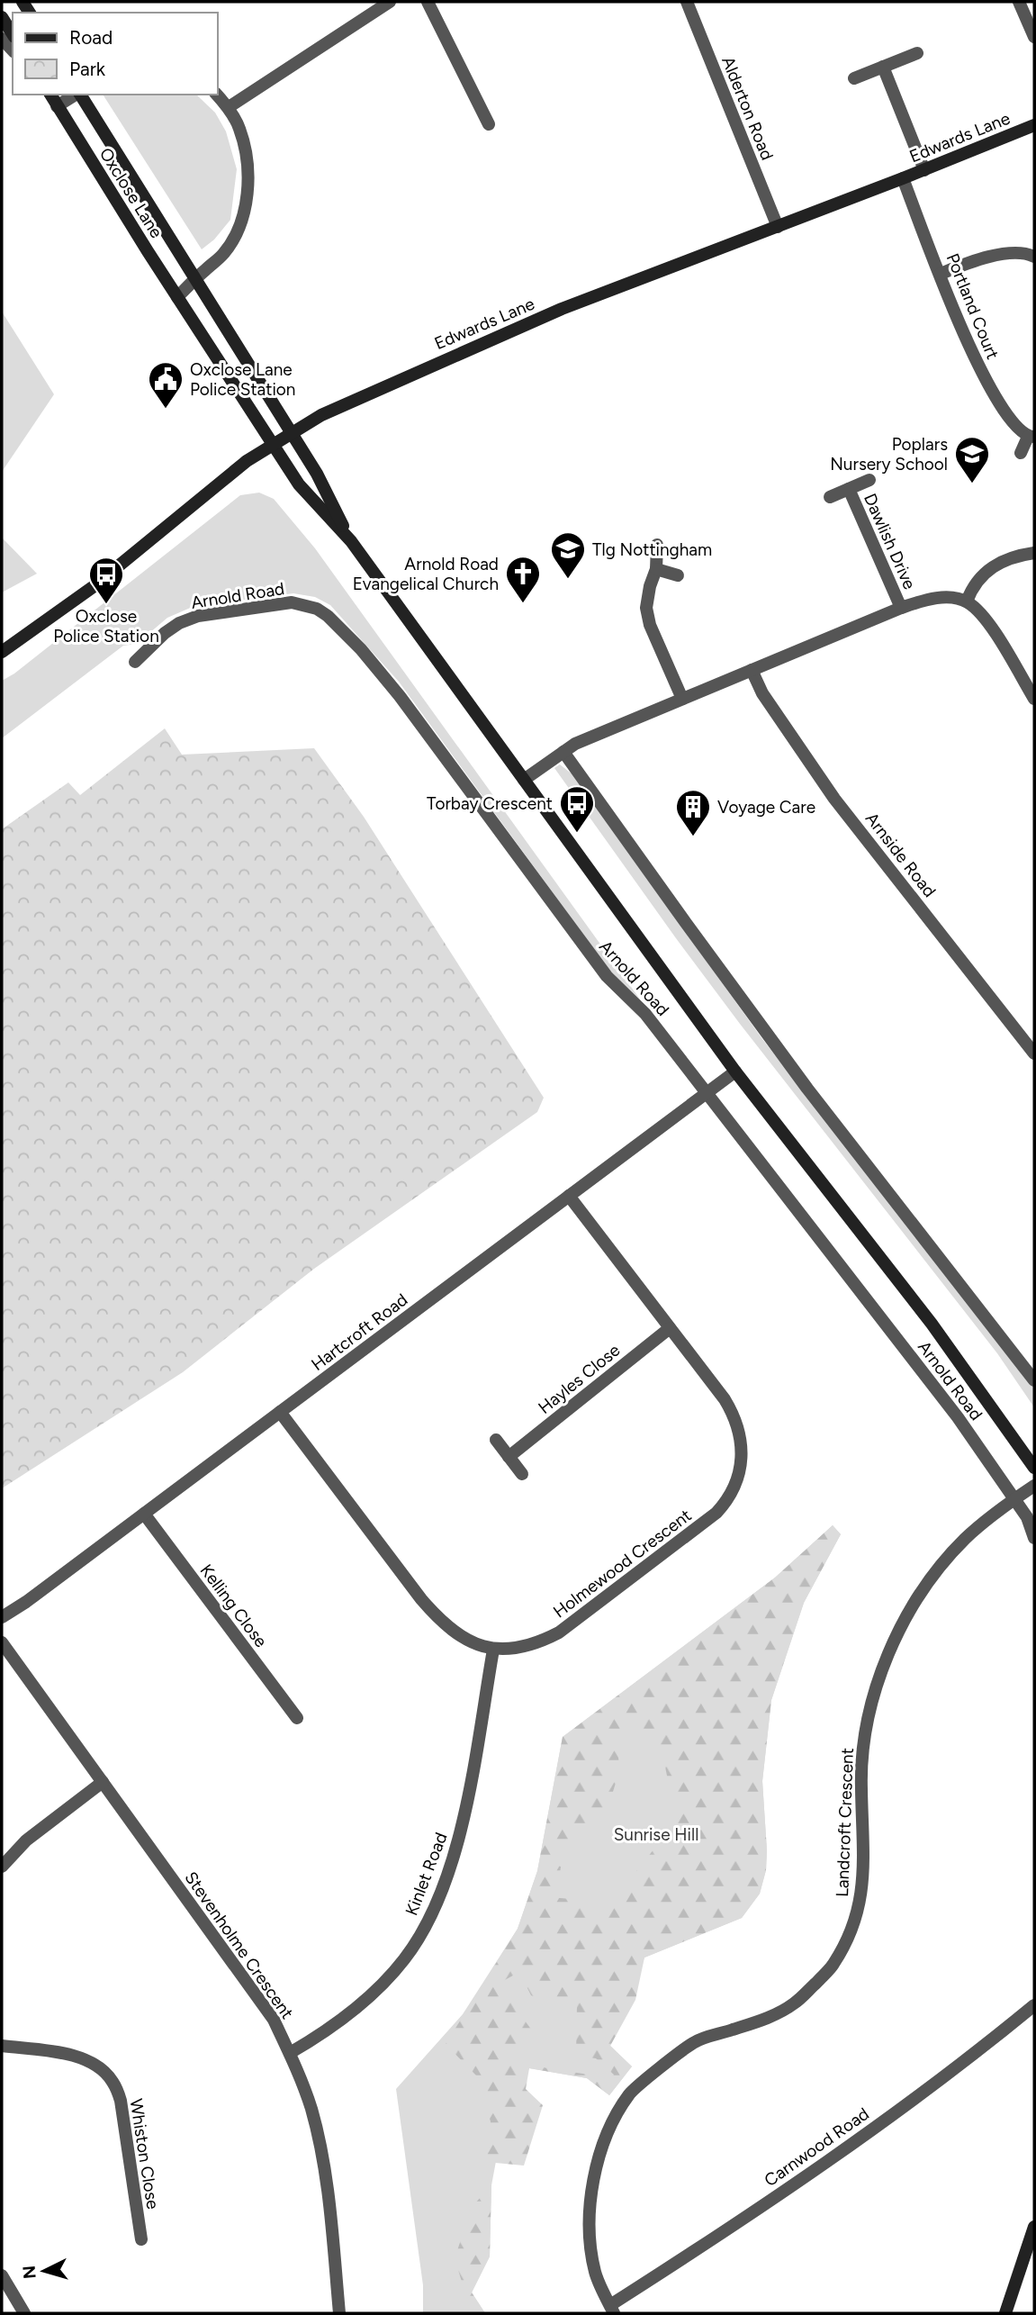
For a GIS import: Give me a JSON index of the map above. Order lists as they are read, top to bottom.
{
  "streets": {
    "main road": ["Edwards Lane", "Oxclose Lane", "Arnold Road"],
    "street": [
      "Alderton Road",
      "Portland Court",
      "Dawlish Drive",
      "Arnside Road",
      "Hartcroft Road",
      "Hayles Close",
      "Holmewood Crescent",
      "Kelling Close",
      "Landcroft Crescent",
      "Kinlet Road",
      "Stevenholme Crescent",
      "Carnwood Road",
      "Whiston Close"
    ]
  },
  "crossings": [
    ["Alderton Road", "Edwards Lane"],
    ["Edwards Lane", "Oxclose Lane"],
    ["Edwards Lane", "Portland Court"],
    ["Edwards Lane", "Arnold Road"],
    ["Oxclose Lane", "Arnold Road"],
    ["Arnold Road", "Hartcroft Road"],
    ["Arnold Road", "Landcroft Crescent"],
    ["Hartcroft Road", "Holmewood Crescent"],
    ["Hartcroft Road", "Kelling Close"],
    ["Hayles Close", "Holmewood Crescent"],
    ["Holmewood Crescent", "Kinlet Road"],
    ["Landcroft Crescent", "Carnwood Road"],
    ["Kinlet Road", "Stevenholme Crescent"]
  ],
  "parks": ["Sunrise Hill"],
  "places": {
    "public building": ["Oxclose Lane Police Station"],
    "school or university": ["Poplars Nursery School", "Tlg Nottingham"],
    "church": ["Arnold Road Evangelical Church"],
    "bus stop": ["Oxclose Police Station", "Torbay Crescent"],
    "building": ["Voyage Care"]
  },
  "legend": ["Road", "Park"],
  "north": "left"
}
